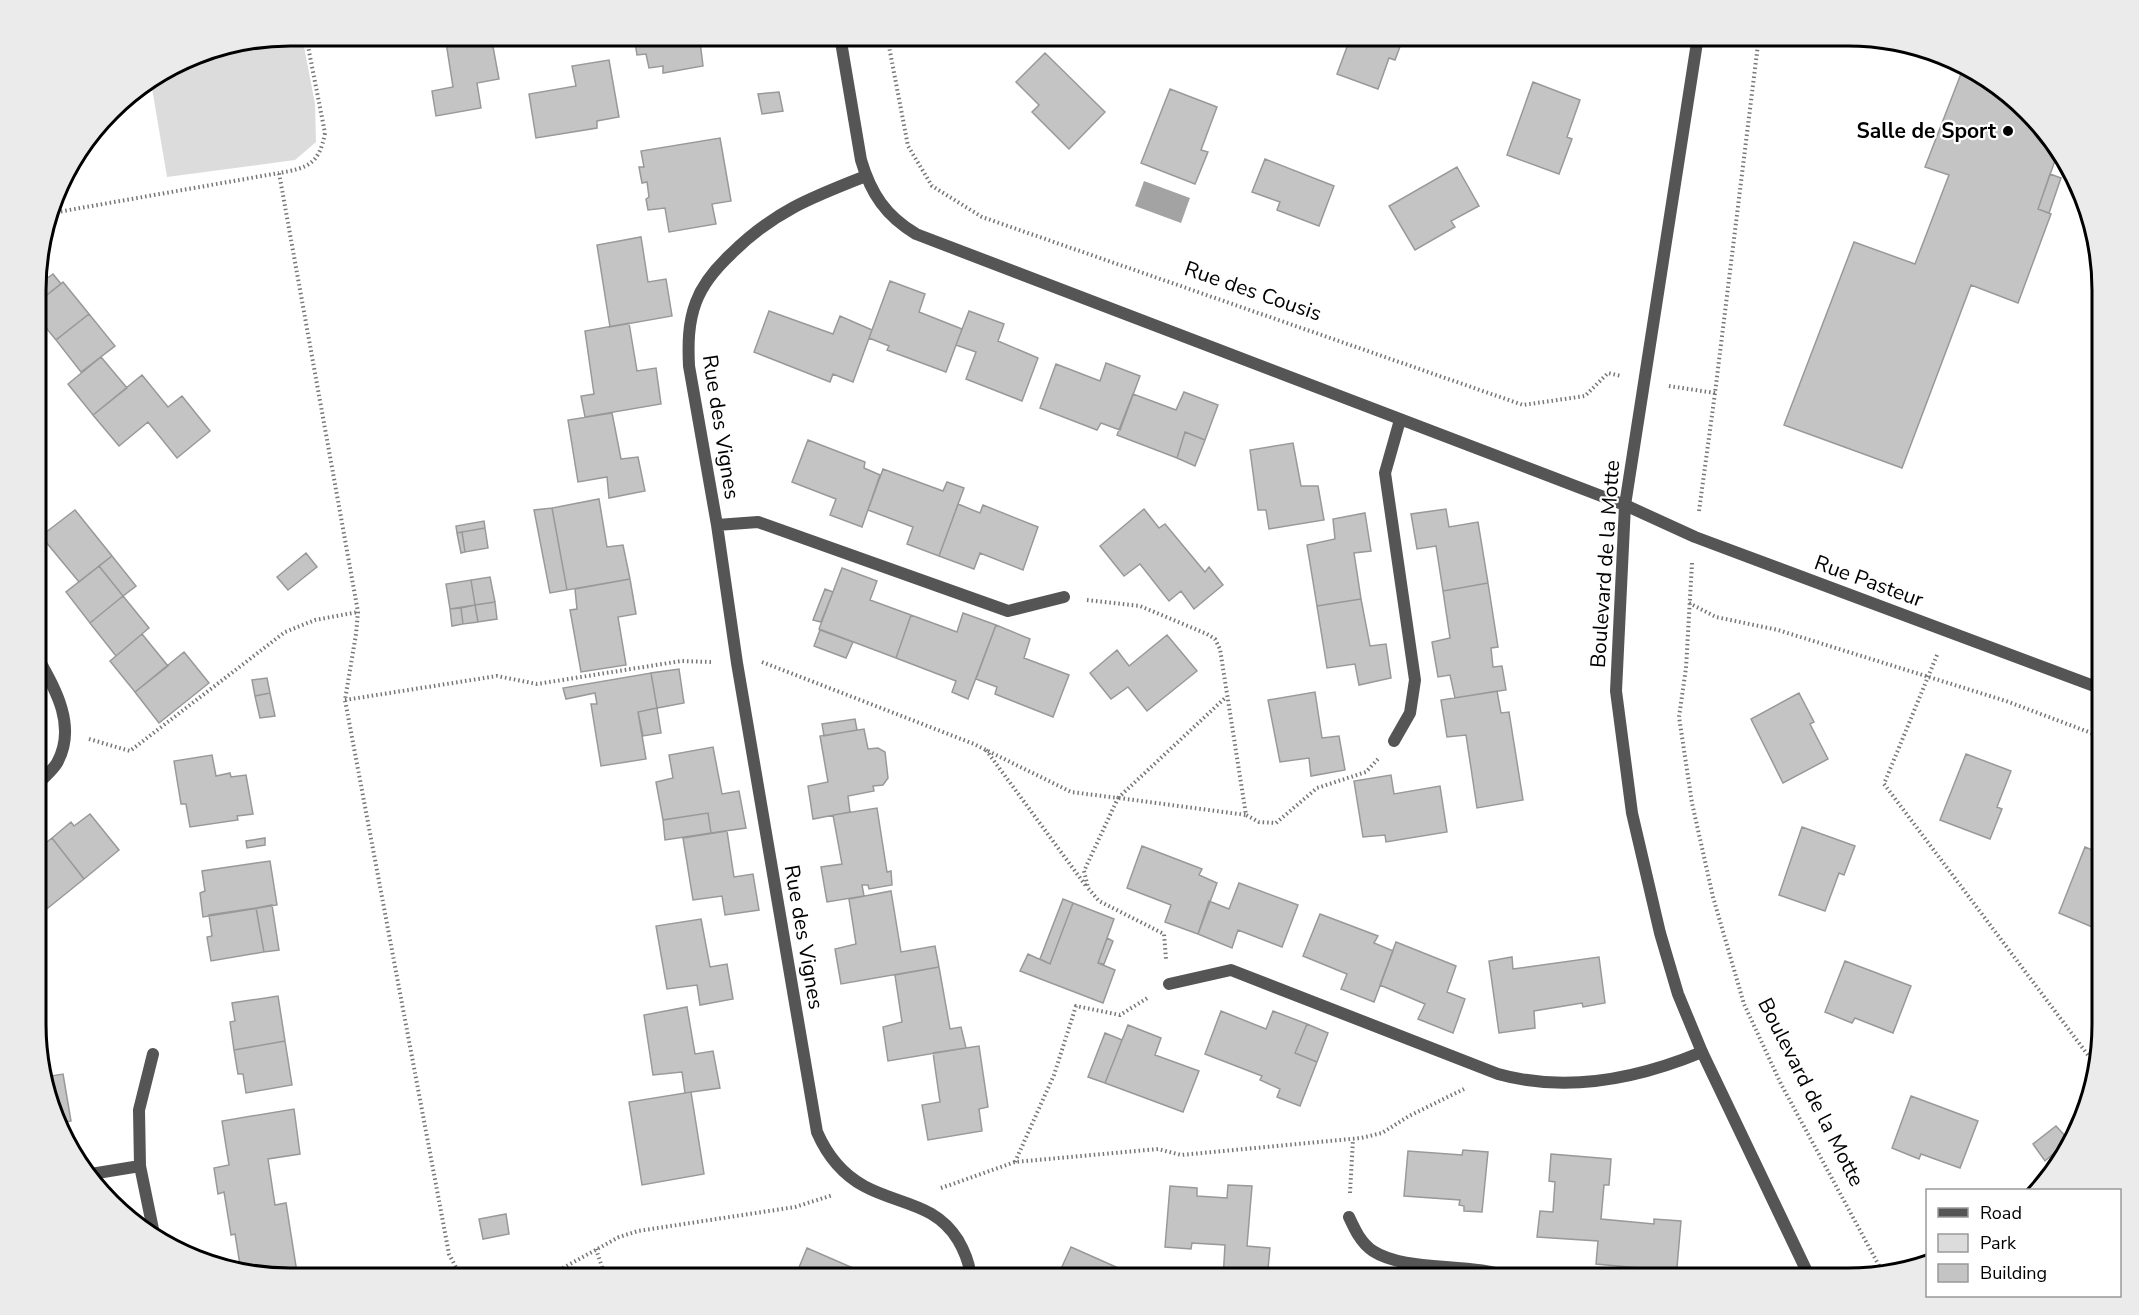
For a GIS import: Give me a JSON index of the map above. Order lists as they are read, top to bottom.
{
  "streets": {
    "street": ["Rue des Vignes", "Boulevard de la Motte", "Rue Pasteur"],
    "path": ["Rue des Cousis"]
  },
  "crossings": [
    ["Rue des Cousis", "Boulevard de la Motte"],
    ["Boulevard de la Motte", "Rue Pasteur"]
  ],
  "places": ["Salle de Sport"],
  "legend": ["Road", "Park", "Building"]
}
